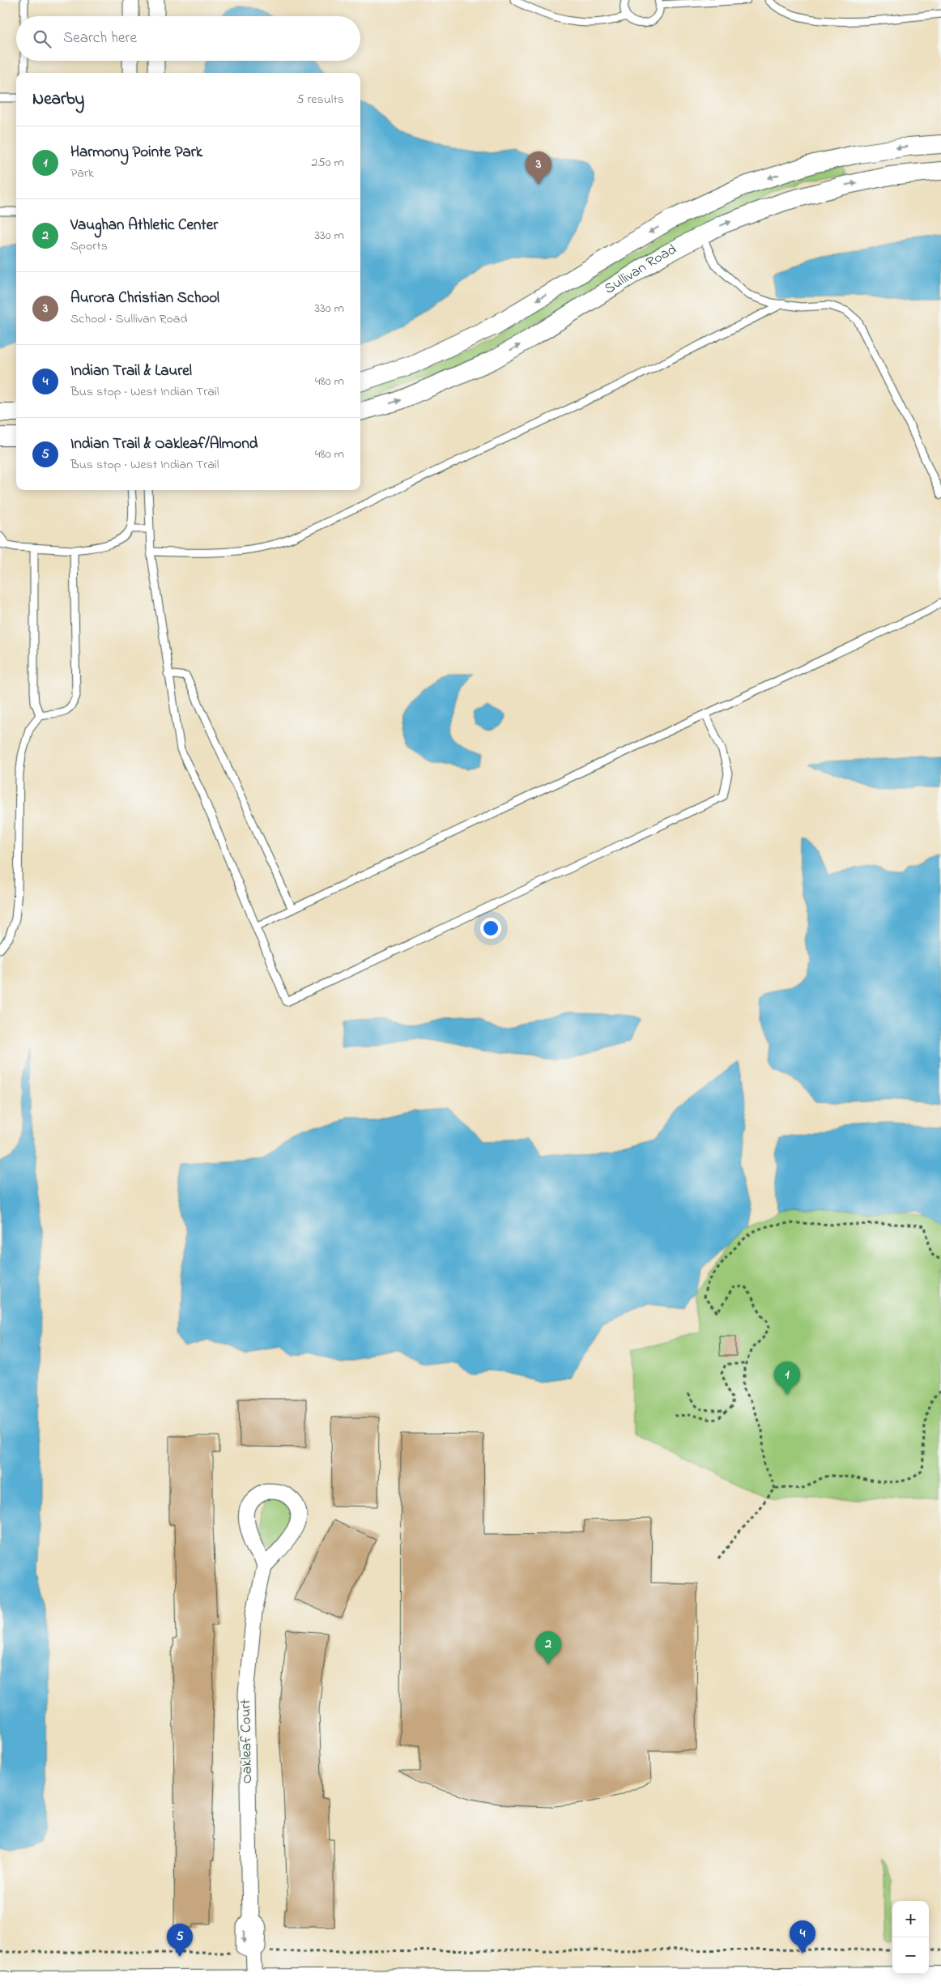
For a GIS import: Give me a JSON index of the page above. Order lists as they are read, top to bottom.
{
  "streets": {
    "street": ["Sullivan Road", "Oakleaf Court"]
  },
  "page": {
    "search": "Search here",
    "heading": ["Nearby", "5 results"],
    "list": [
      {
        "mark": "1",
        "name": "Harmony Pointe Park",
        "note": "Park",
        "value": "250 m"
      },
      {
        "mark": "2",
        "name": "Vaughan Athletic Center",
        "note": "Sports",
        "value": "330 m"
      },
      {
        "mark": "3",
        "name": "Aurora Christian School",
        "note": "School · Sullivan Road",
        "value": "330 m"
      },
      {
        "mark": "4",
        "name": "Indian Trail & Laurel",
        "note": "Bus stop · West Indian Trail",
        "value": "480 m"
      },
      {
        "mark": "5",
        "name": "Indian Trail & Oakleaf/Almond",
        "note": "Bus stop · West Indian Trail",
        "value": "480 m"
      }
    ],
    "pins": [
      "3",
      "1",
      "2",
      "4",
      "5"
    ],
    "map_buttons": ["+", "−"]
  }
}
